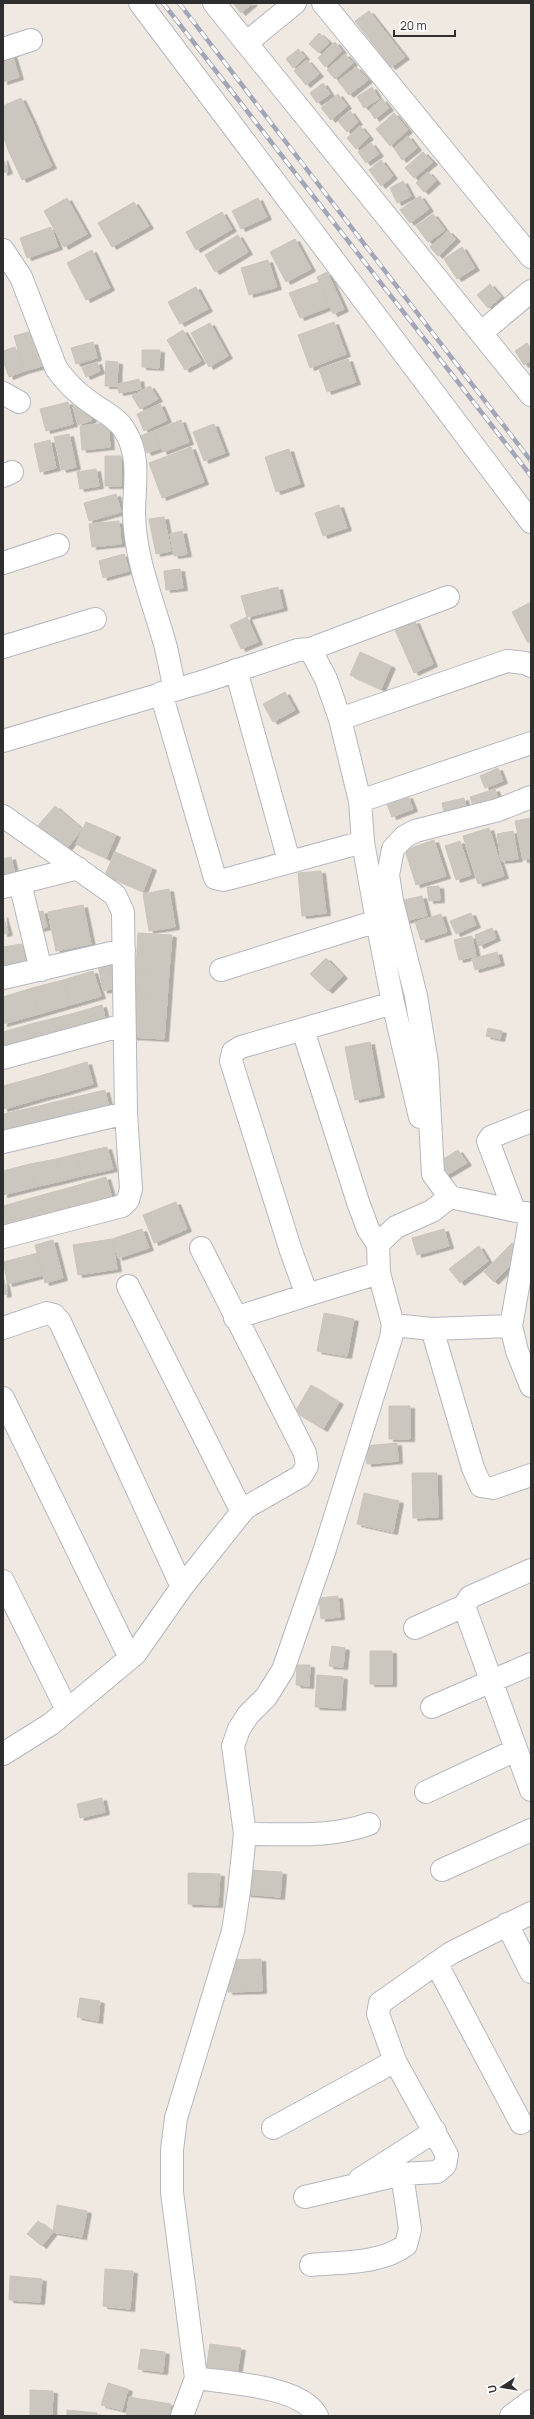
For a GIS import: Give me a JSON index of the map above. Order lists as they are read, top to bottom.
{
  "scale_bar": "20 m",
  "north": "left"
}
